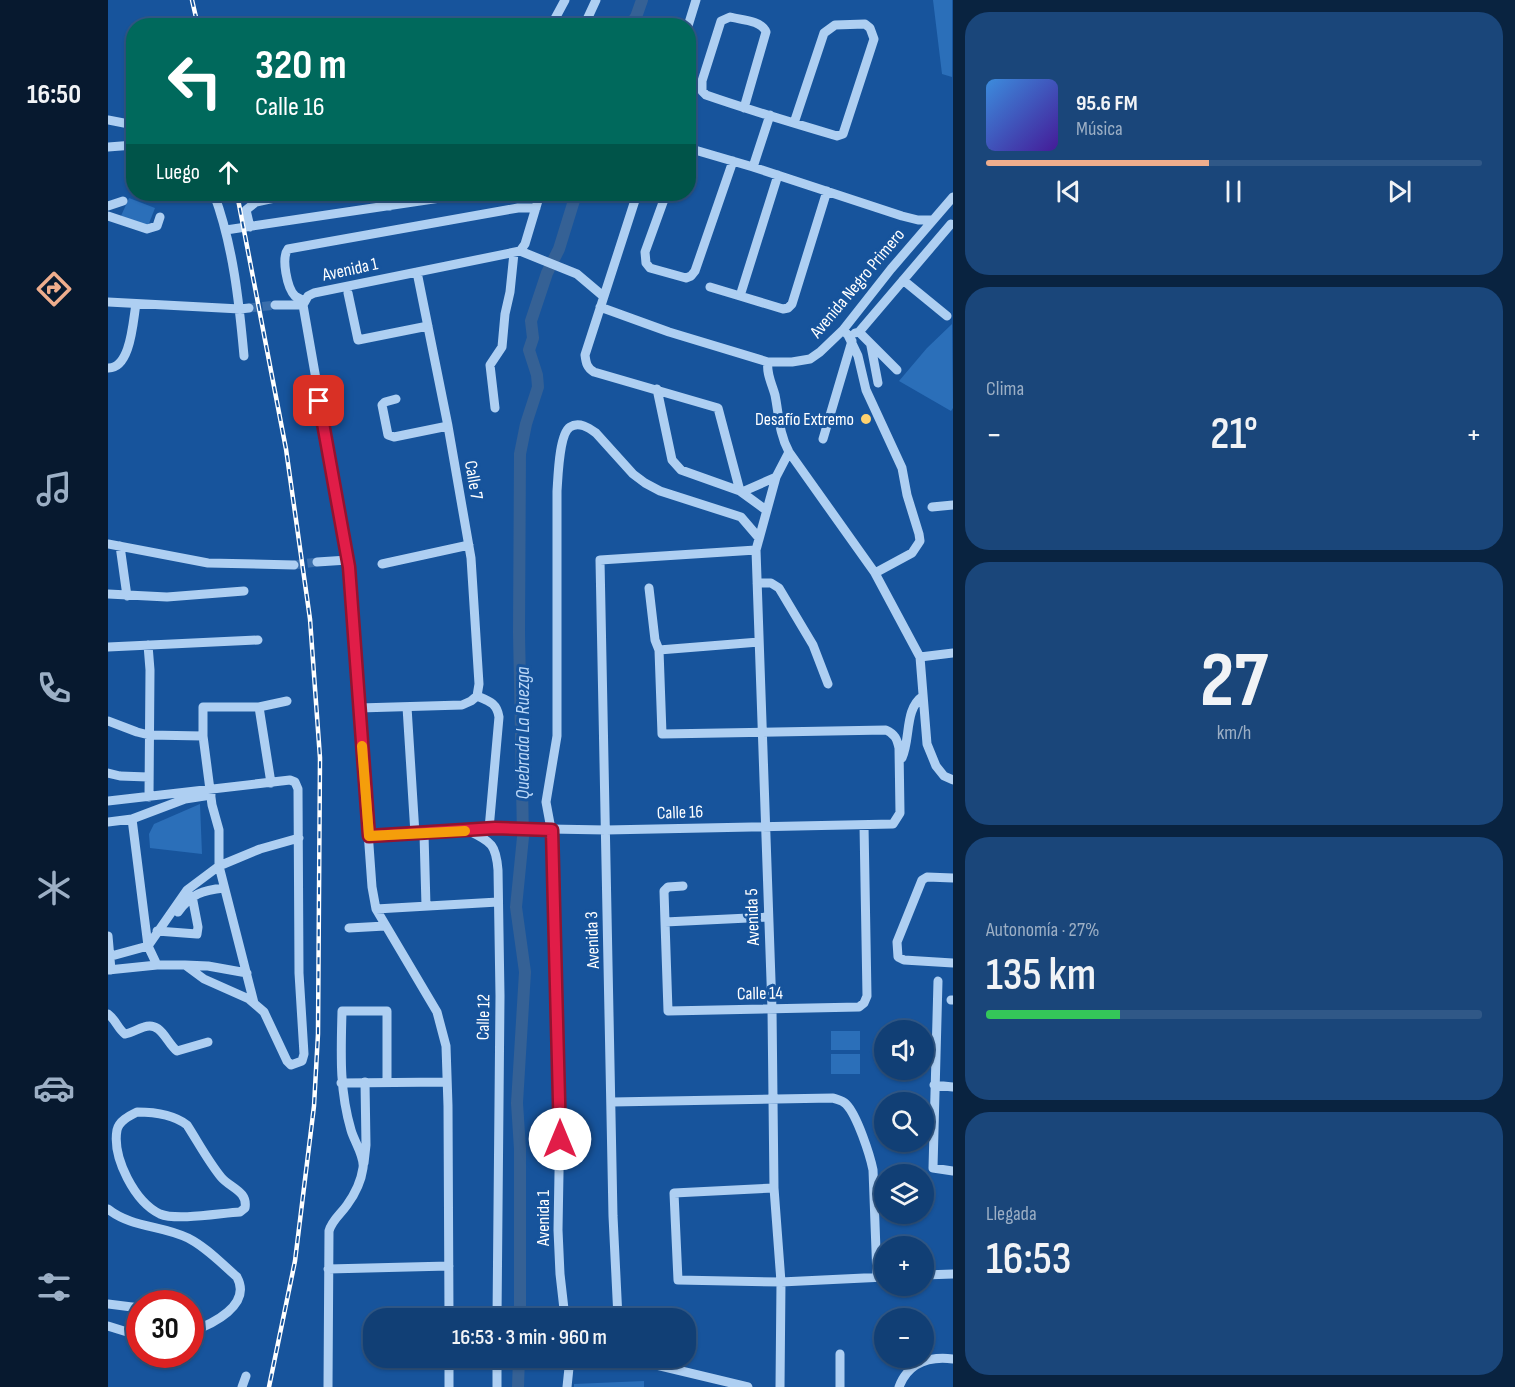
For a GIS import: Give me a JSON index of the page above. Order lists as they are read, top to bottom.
{
  "streets": {
    "street": [
      "Avenida 1",
      "Avenida Negro Primero",
      "Calle 7",
      "Calle 16",
      "Avenida 5",
      "Avenida 3",
      "Calle 14",
      "Calle 12"
    ]
  },
  "crossings": [
    ["Avenida 1", "Calle 7"],
    ["Avenida 1", "Calle 16"],
    ["Avenida 1", "Avenida 5"],
    ["Calle 16", "Avenida 5"],
    ["Calle 16", "Avenida 3"],
    ["Calle 16", "Calle 14"],
    ["Calle 16", "Calle 12"],
    ["Avenida 5", "Avenida 3"],
    ["Avenida 5", "Calle 14"]
  ],
  "water": ["Quebrada La Ruezga"],
  "places": ["Desafío Extremo"],
  "page": {
    "tabs": "16:50",
    "turn": ["320 m", "Calle 16"],
    "song": ["95.6 FM", "Música"],
    "then": "Luego",
    "tile": [
      "Clima",
      ["27", "km/h"],
      ["Autonomía · 27%", "135 km"],
      ["Llegada", "16:53"]
    ],
    "heat": ["−", "21°", "+"],
    "map_buttons": ["+", "−"],
    "limit": "30",
    "trip": "16:53 · 3 min · 960 m"
  }
}
